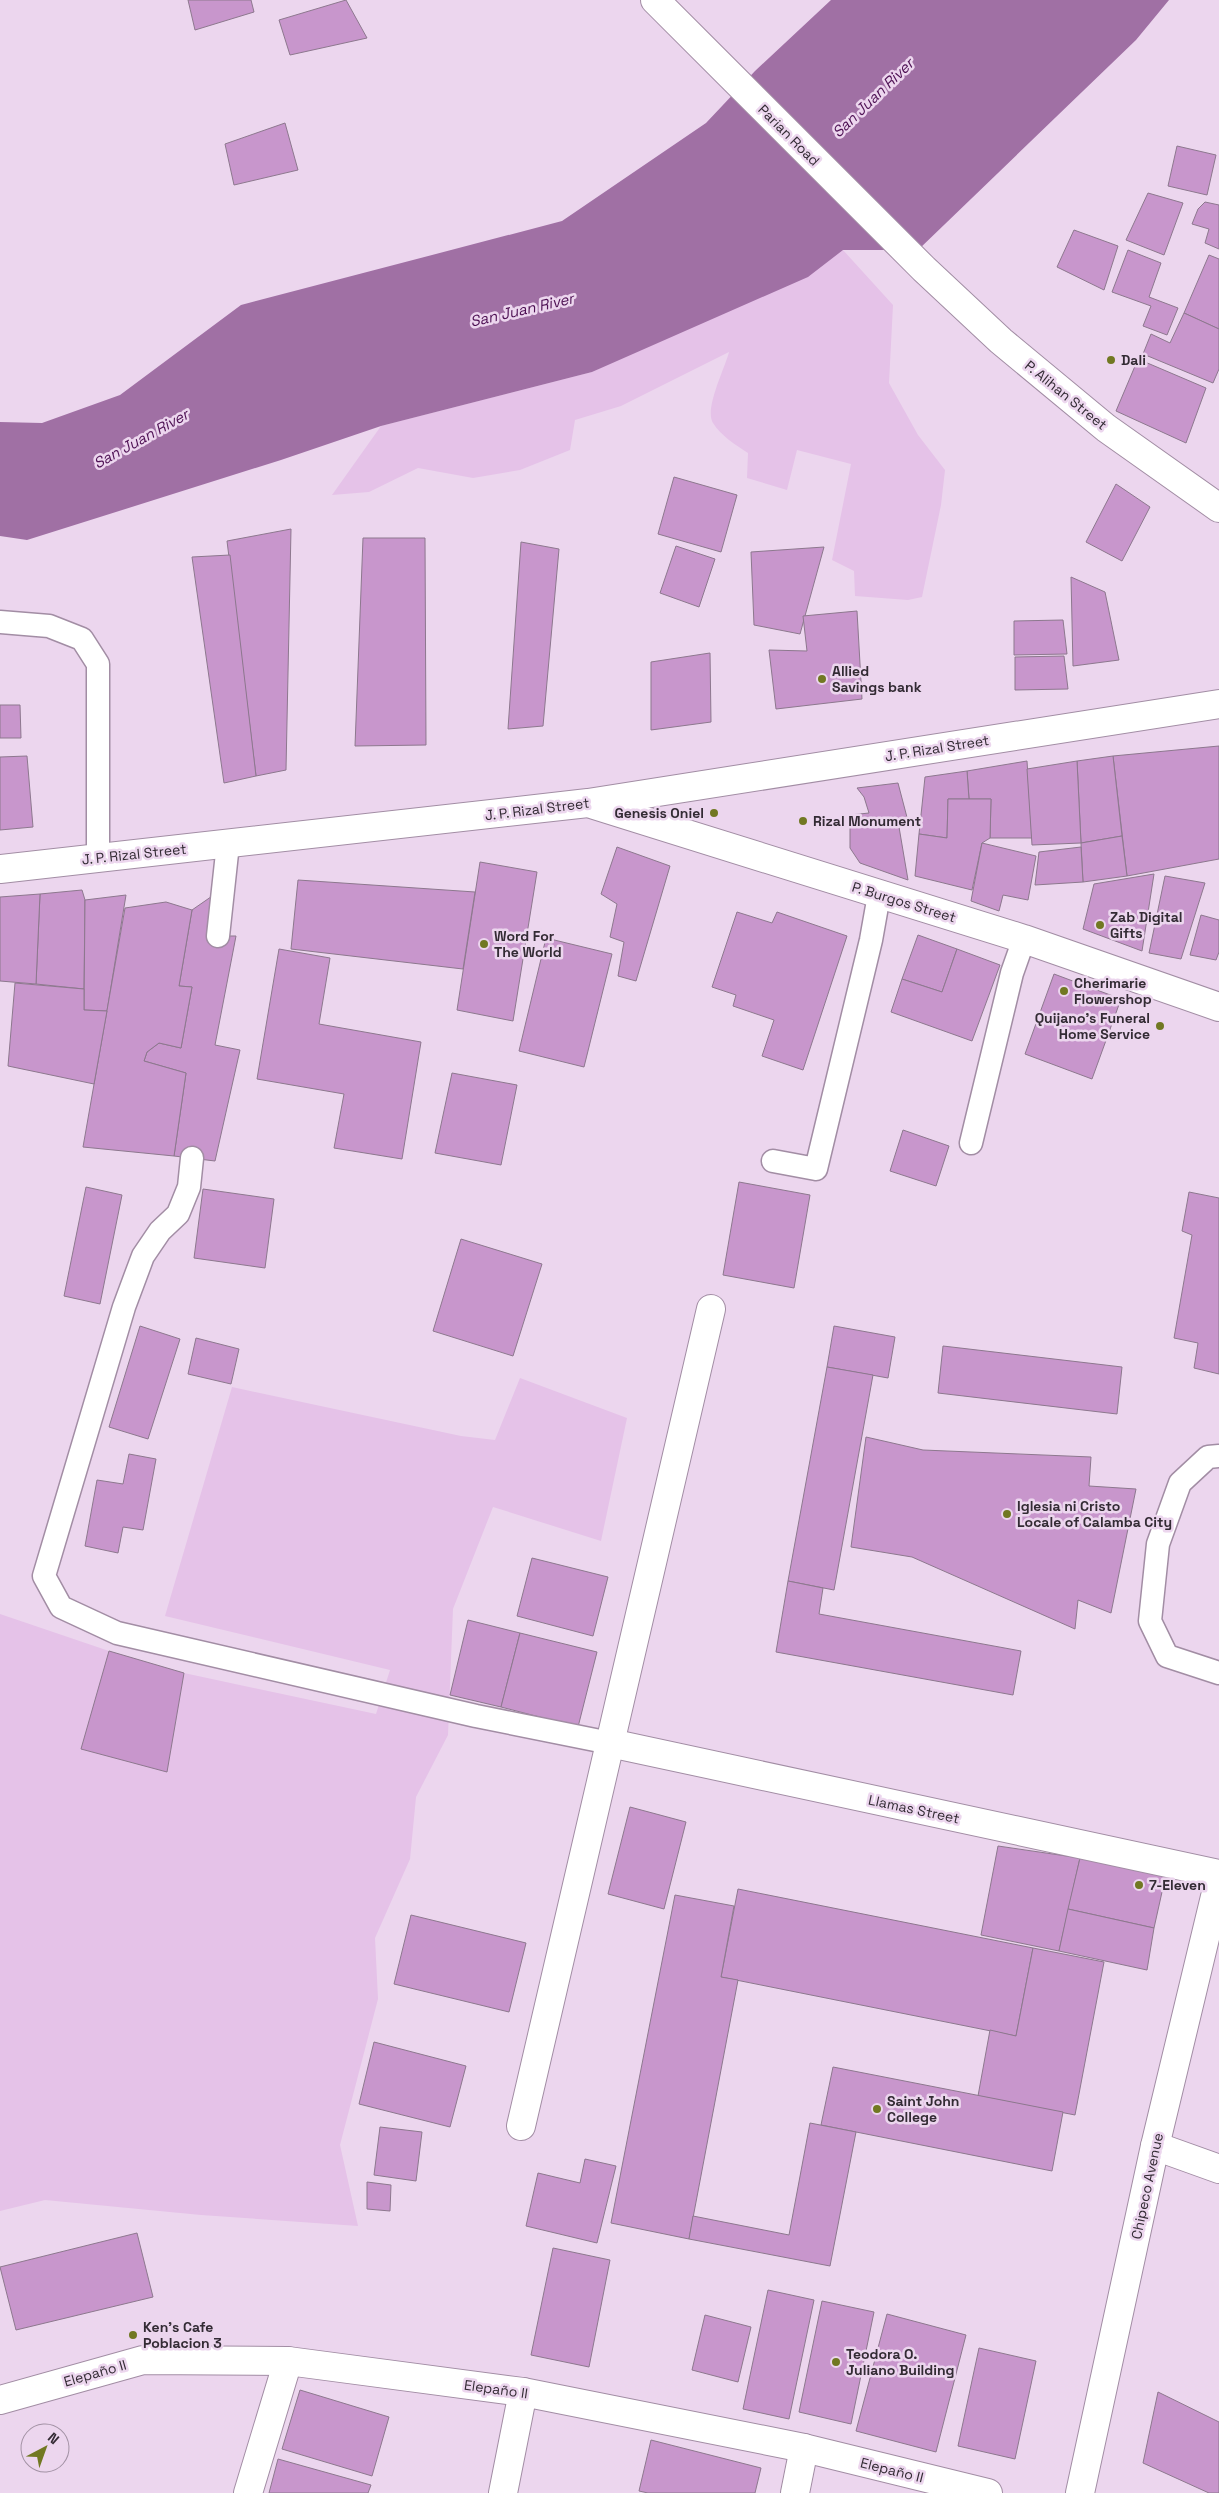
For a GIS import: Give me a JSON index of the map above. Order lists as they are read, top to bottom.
{
  "streets": {
    "main road": [
      "Parian Road",
      "P. Alihan Street",
      "J. P. Rizal Street",
      "P. Burgos Street",
      "Llamas Street",
      "Chipeco Avenue",
      "Elepaño II"
    ]
  },
  "crossings": [
    ["Parian Road", "P. Alihan Street"],
    ["J. P. Rizal Street", "P. Burgos Street"]
  ],
  "water": ["San Juan River"],
  "places": [
    "Dali",
    "Allied Savings bank",
    "Genesis Oniel",
    "Rizal Monument",
    "Zab Digital Gifts",
    "Word For The World",
    "Cherimarie Flowershop",
    "Quijano's Funeral Home Service",
    "Iglesia ni Cristo Locale of Calamba City",
    "7-Eleven",
    "Saint John College",
    "Ken's Cafe Poblacion 3",
    "Teodora O. Juliano Building"
  ],
  "north": "top right"
}
